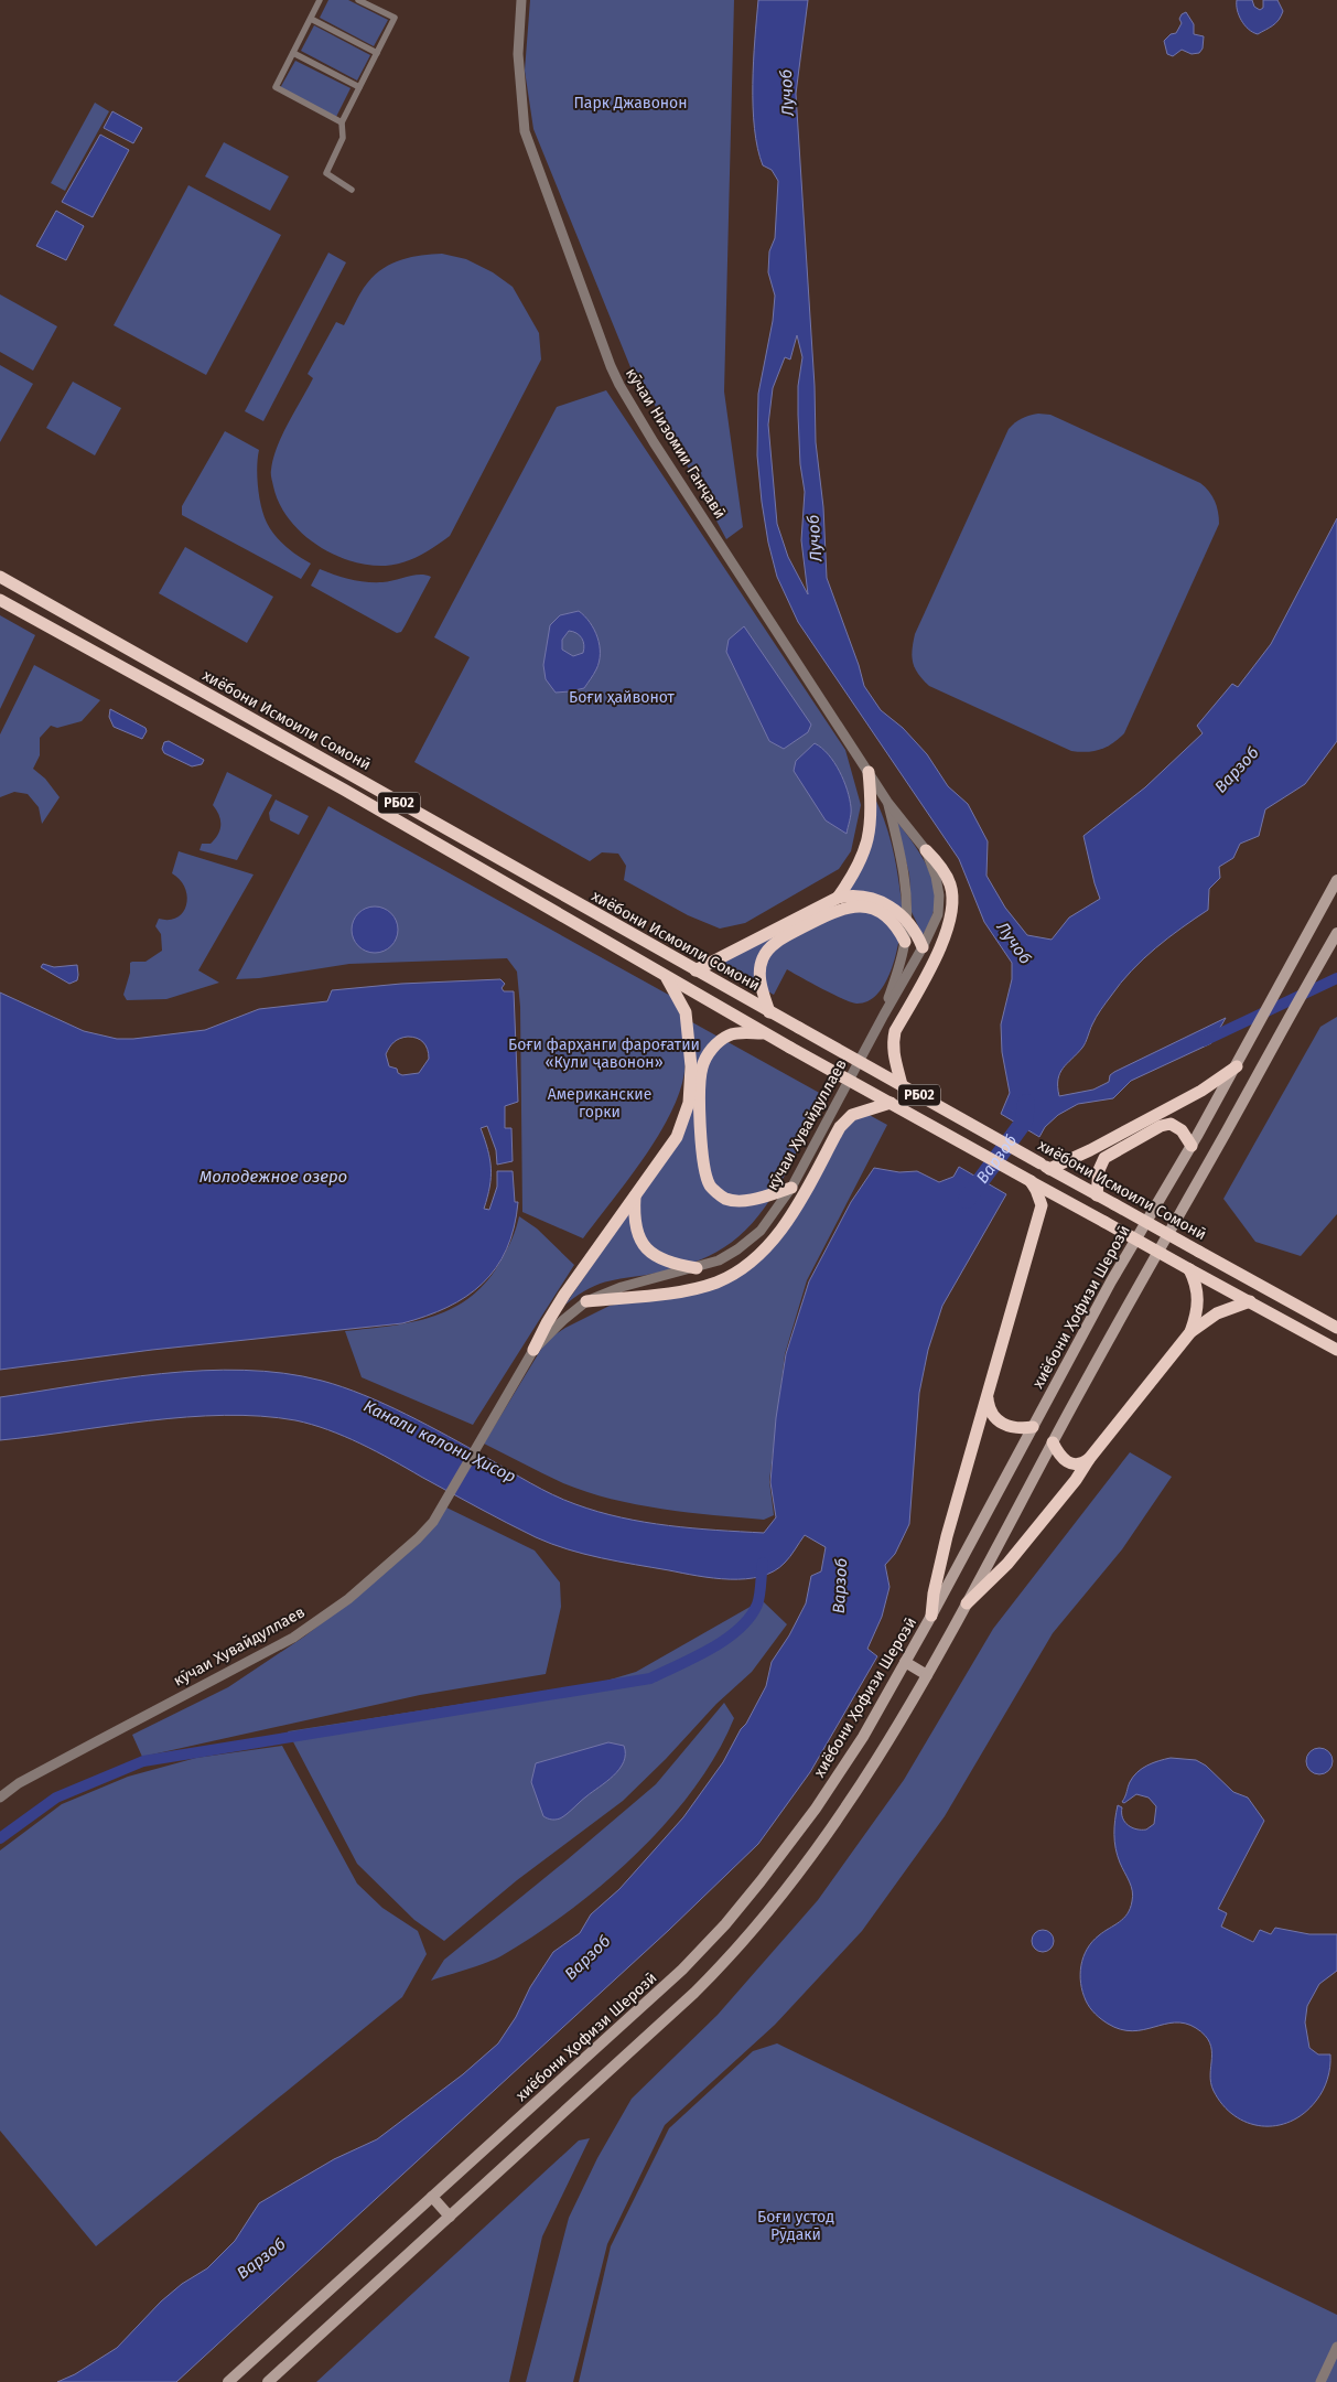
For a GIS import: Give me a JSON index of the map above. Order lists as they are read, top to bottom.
{
  "streets": {
    "highway": ["хиёбони Исмоили Сомонӣ", "РБ02"],
    "main road": ["хиёбони Ҳофизи Шерозӣ"],
    "street": ["кӯчаи Низомии Ганҷавӣ", "кӯчаи Хувайдуллаев"]
  },
  "crossings": [
    ["кӯчаи Низомии Ганҷавӣ", "кӯчаи Хувайдуллаев"]
  ],
  "water": [
    "Лучоб",
    "Варзоб",
    "Молодежное озеро",
    "Канали калони Ҳисор"
  ],
  "parks": [
    "Парк Джавонон",
    "Боғи ҳайвонот",
    "Боғи фарҳанги фароғатии «Кули ҷавонон»",
    "Американские горки",
    "Боғи устод Рӯдакӣ"
  ]
}
